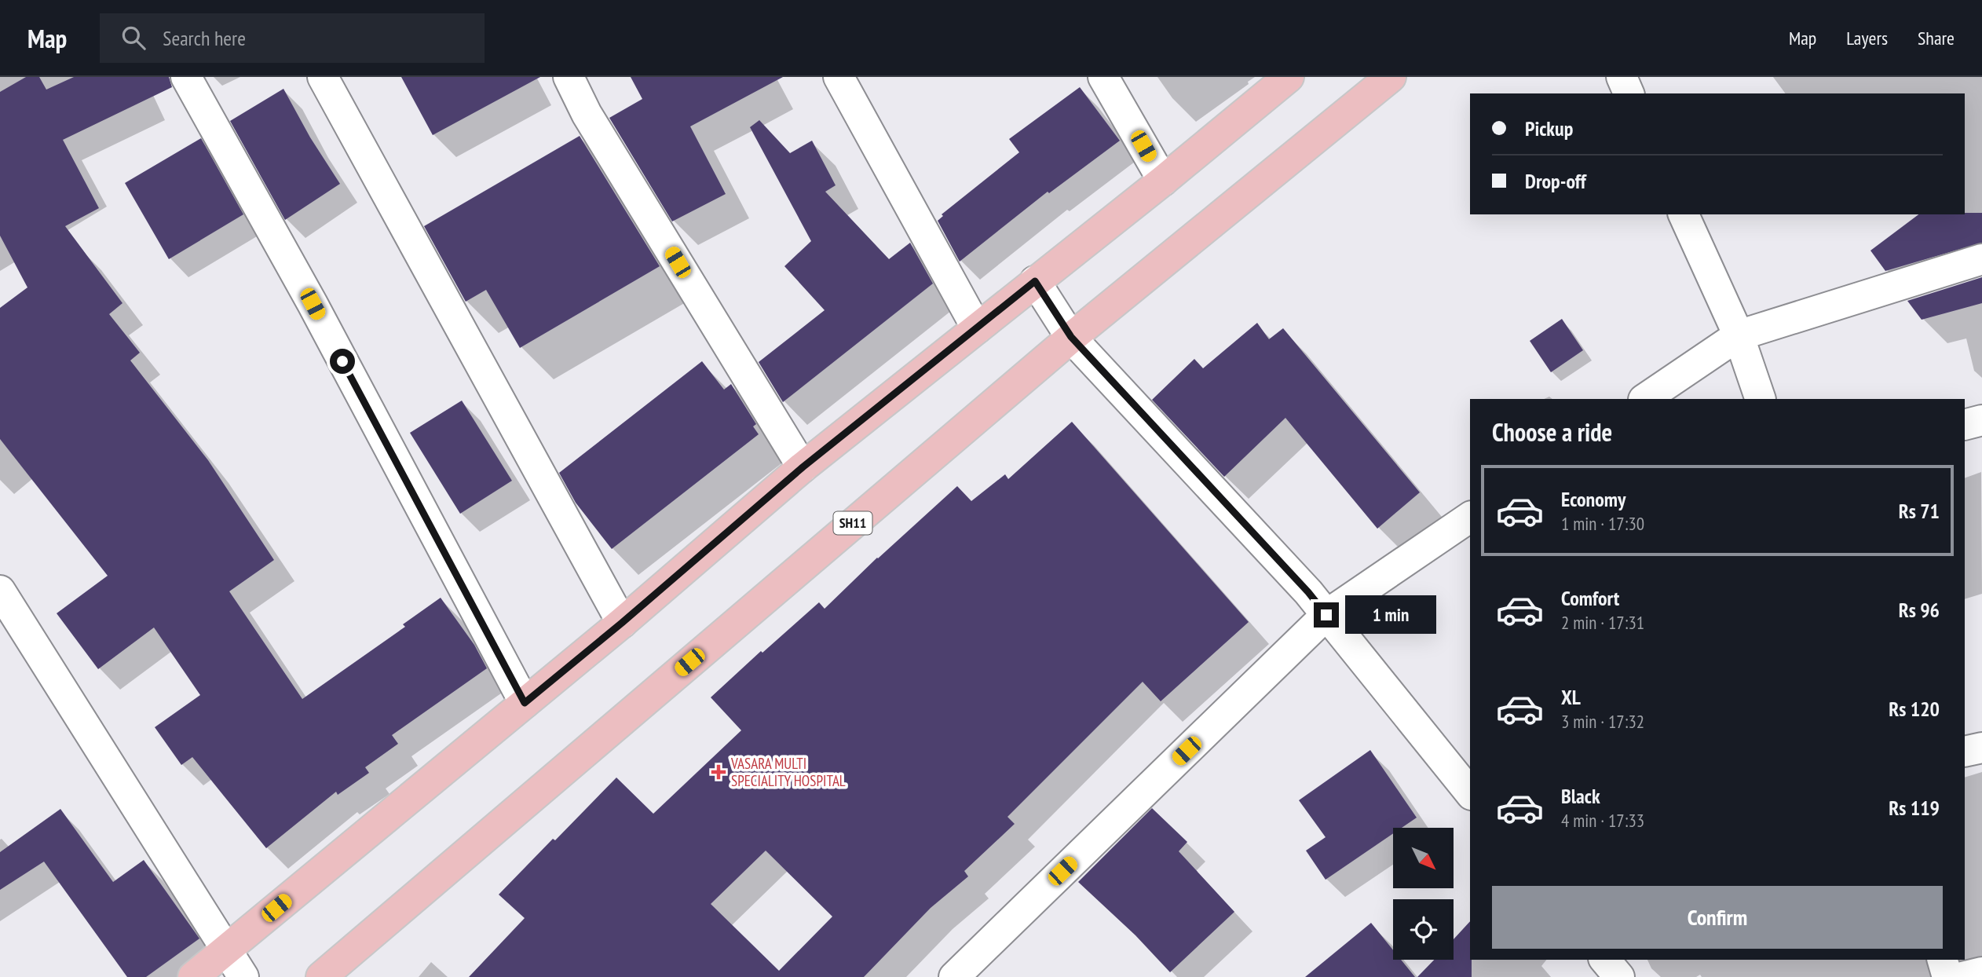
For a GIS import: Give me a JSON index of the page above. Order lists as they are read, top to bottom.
{
  "streets": {
    "main road": ["SH11"]
  },
  "places": {
    "health": ["VASARA MULTI SPECIALITY HOSPITAL"]
  },
  "north": "bottom right",
  "page": {
    "header": "Map",
    "search": "Search here",
    "nav": ["Map", "Layers", "Share"],
    "banner": ["Pickup", "Drop-off"],
    "heading": "Choose a ride",
    "list": [
      {
        "name": "Economy",
        "note": "1 min · 17:30",
        "value": "Rs 71"
      },
      {
        "name": "Comfort",
        "note": "2 min · 17:31",
        "value": "Rs 96"
      },
      {
        "name": "XL",
        "note": "3 min · 17:32",
        "value": "Rs 120"
      },
      {
        "name": "Black",
        "note": "4 min · 17:33",
        "value": "Rs 119"
      }
    ],
    "bubble": "1 min",
    "buttons": "Confirm"
  }
}
